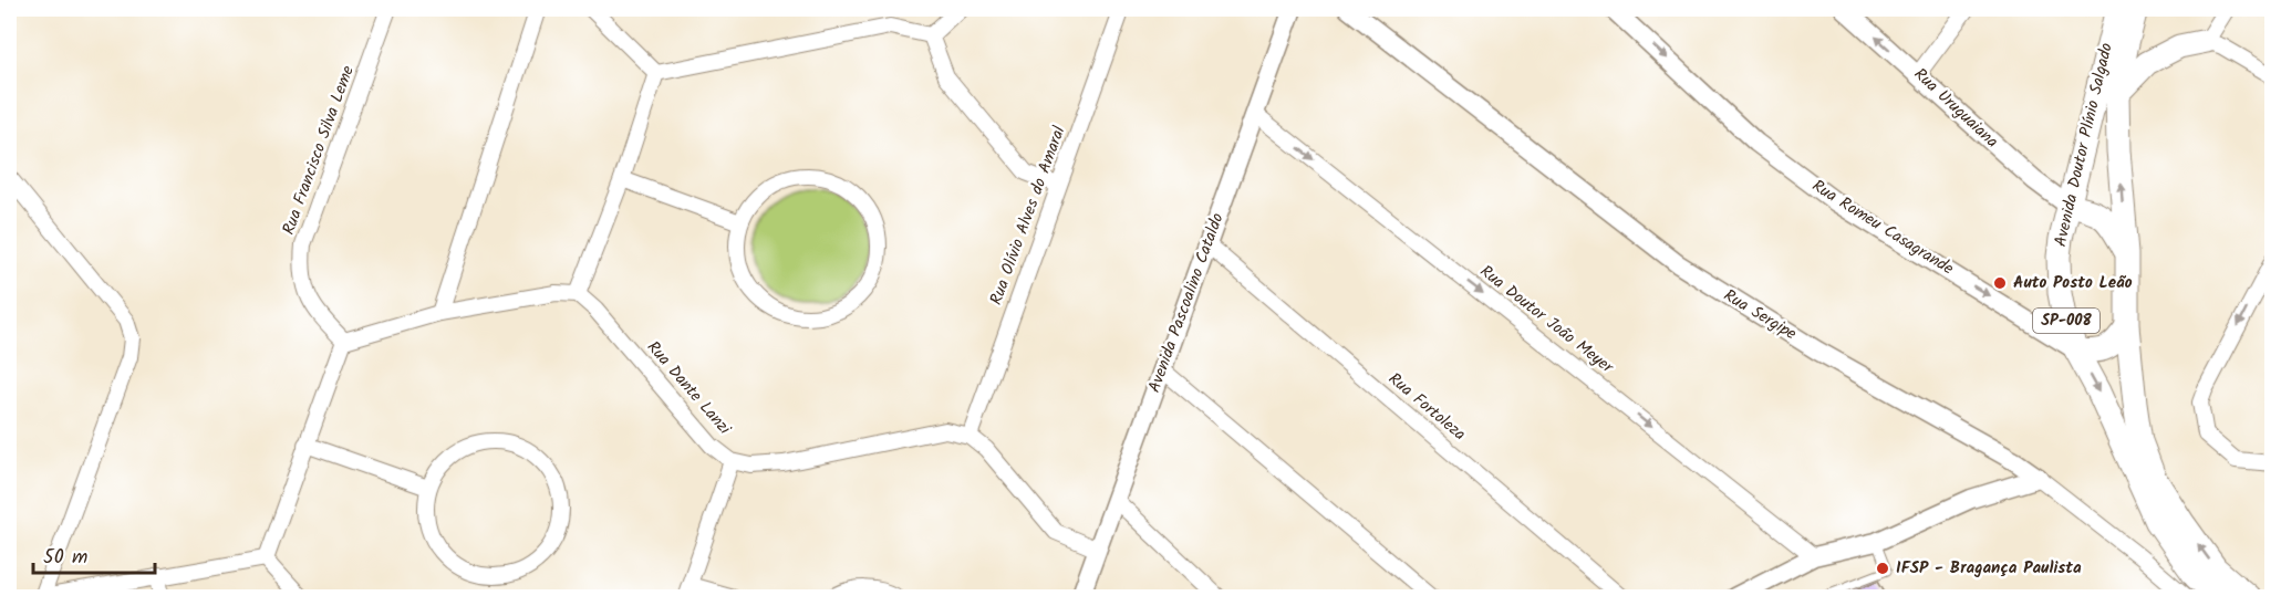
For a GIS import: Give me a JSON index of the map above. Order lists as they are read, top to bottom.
{
  "streets": {
    "main road": ["Avenida Doutor Plínio Salgado", "SP-008"],
    "street": [
      "Rua Uruguaiana",
      "Rua Francisco Silva Leme",
      "Rua Olívio Alves do Amaral",
      "Rua Romeu Casagrande",
      "Avenida Pascoalino Cataldo",
      "Rua Sergipe",
      "Rua Doutor João Meyer",
      "Rua Dante Lanzi",
      "Rua Fortoleza"
    ]
  },
  "crossings": [
    ["Rua Uruguaiana", "Avenida Doutor Plínio Salgado"],
    ["Avenida Doutor Plínio Salgado", "Rua Romeu Casagrande"],
    ["Avenida Pascoalino Cataldo", "Rua Doutor João Meyer"],
    ["Avenida Pascoalino Cataldo", "Rua Fortoleza"]
  ],
  "one_way": ["Rua Romeu Casagrande", "Rua Doutor João Meyer"],
  "places": ["Auto Posto Leão", "IFSP - Bragança Paulista"],
  "scale_bar": "50 m"
}
